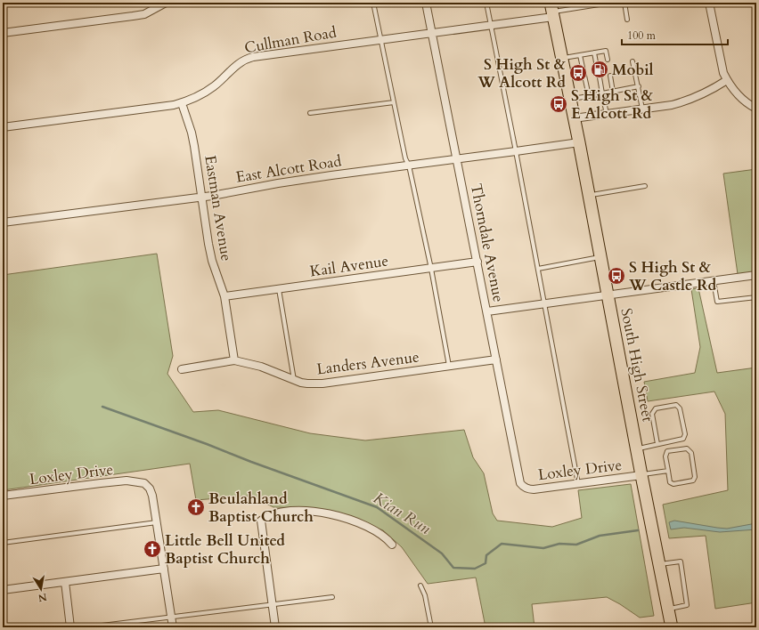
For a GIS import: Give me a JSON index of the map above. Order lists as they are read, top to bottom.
{
  "streets": {
    "main road": ["South High Street"],
    "street": [
      "Cullman Road",
      "East Alcott Road",
      "Eastman Avenue",
      "Thorndale Avenue",
      "Kail Avenue",
      "Landers Avenue",
      "Loxley Drive"
    ]
  },
  "crossings": [
    ["Cullman Road", "Eastman Avenue"],
    ["Cullman Road", "Thorndale Avenue"],
    ["Cullman Road", "South High Street"],
    ["East Alcott Road", "Eastman Avenue"],
    ["East Alcott Road", "Thorndale Avenue"],
    ["East Alcott Road", "South High Street"],
    ["Eastman Avenue", "Kail Avenue"],
    ["Eastman Avenue", "Landers Avenue"],
    ["Thorndale Avenue", "Kail Avenue"],
    ["Thorndale Avenue", "Landers Avenue"],
    ["Thorndale Avenue", "Loxley Drive"],
    ["South High Street", "Loxley Drive"]
  ],
  "water": ["Kian Run"],
  "places": {
    "fuel station": ["Mobil"],
    "bus stop": ["S High St & W Alcott Rd", "S High St & E Alcott Rd", "S High St & W Castle Rd"],
    "church": ["Beulahland Baptist Church", "Little Bell United Baptist Church"]
  },
  "scale_bar": "100 m",
  "north": "bottom"
}
